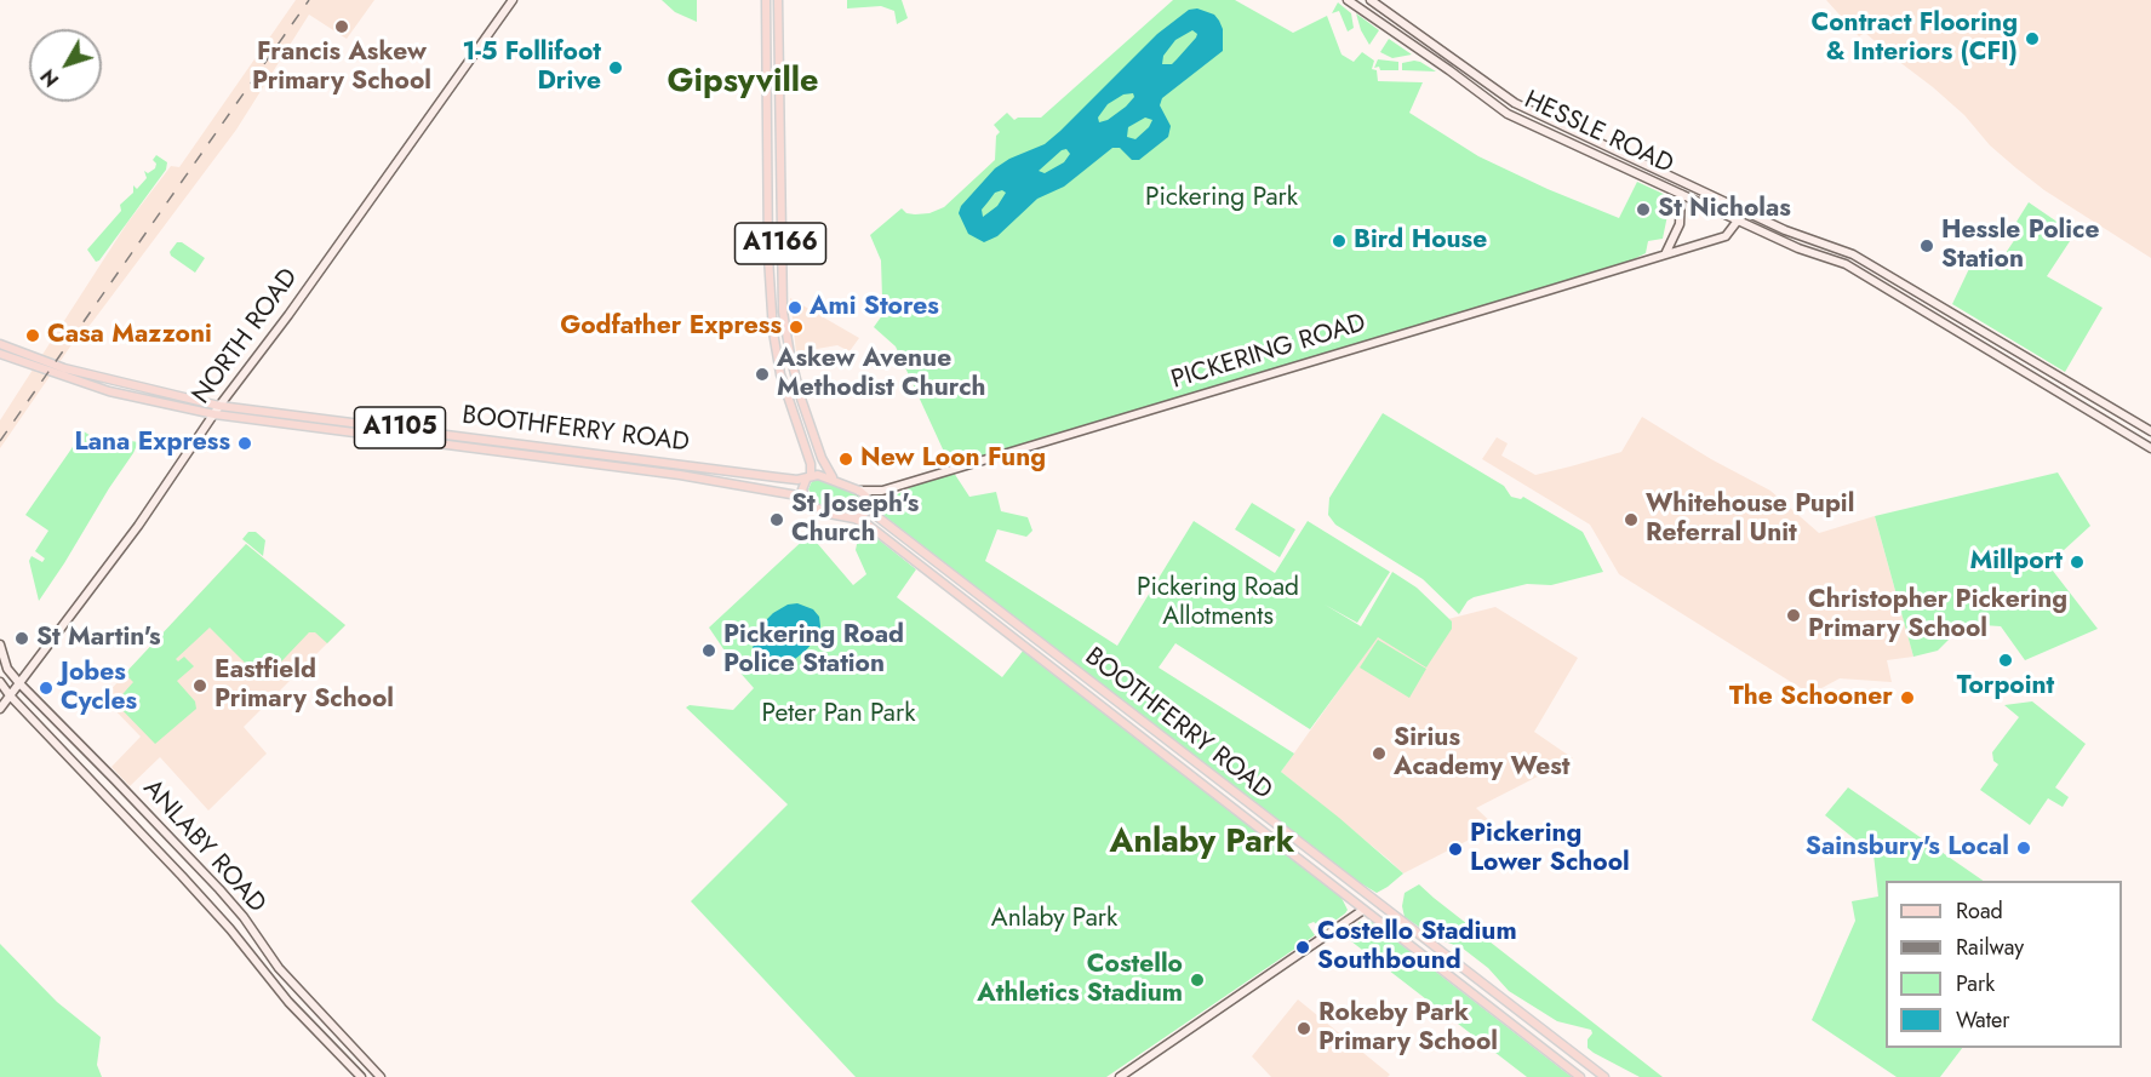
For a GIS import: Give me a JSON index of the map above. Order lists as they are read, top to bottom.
{
  "streets": {
    "main road": ["A1166", "A1105", "BOOTHFERRY ROAD"],
    "street": [
      "HESSLE ROAD",
      "NORTH ROAD",
      "PICKERING ROAD",
      "ANLABY ROAD"
    ]
  },
  "crossings": [
    ["HESSLE ROAD", "PICKERING ROAD"],
    ["A1166", "A1105"],
    ["A1166", "BOOTHFERRY ROAD"],
    ["NORTH ROAD", "BOOTHFERRY ROAD"],
    ["NORTH ROAD", "ANLABY ROAD"],
    ["PICKERING ROAD", "A1105"],
    ["PICKERING ROAD", "BOOTHFERRY ROAD"],
    ["A1105", "BOOTHFERRY ROAD"]
  ],
  "districts": ["Gipsyville", "Anlaby Park"],
  "parks": [
    "Pickering Park",
    "Pickering Road Allotments",
    "Peter Pan Park",
    "Anlaby Park"
  ],
  "places": [
    "Francis Askew Primary School",
    "Contract Flooring & Interiors (CFI)",
    "1-5 Follifoot Drive",
    "St Nicholas",
    "Bird House",
    "Hessle Police Station",
    "Ami Stores",
    "Godfather Express",
    "Casa Mazzoni",
    "Askew Avenue Methodist Church",
    "Lana Express",
    "New Loon Fung",
    "St Joseph's Church",
    "Whitehouse Pupil Referral Unit",
    "Millport",
    "Christopher Pickering Primary School",
    "St Martin's",
    "Pickering Road Police Station",
    "Torpoint",
    "Eastfield Primary School",
    "Jobes Cycles",
    "The Schooner",
    "Sirius Academy West",
    "Sainsbury's Local",
    "Pickering Lower School",
    "Costello Stadium Southbound",
    "Costello Athletics Stadium",
    "Rokeby Park Primary School"
  ],
  "legend": [
    "Road",
    "Railway",
    "Park",
    "Water"
  ],
  "north": "bottom left"
}
